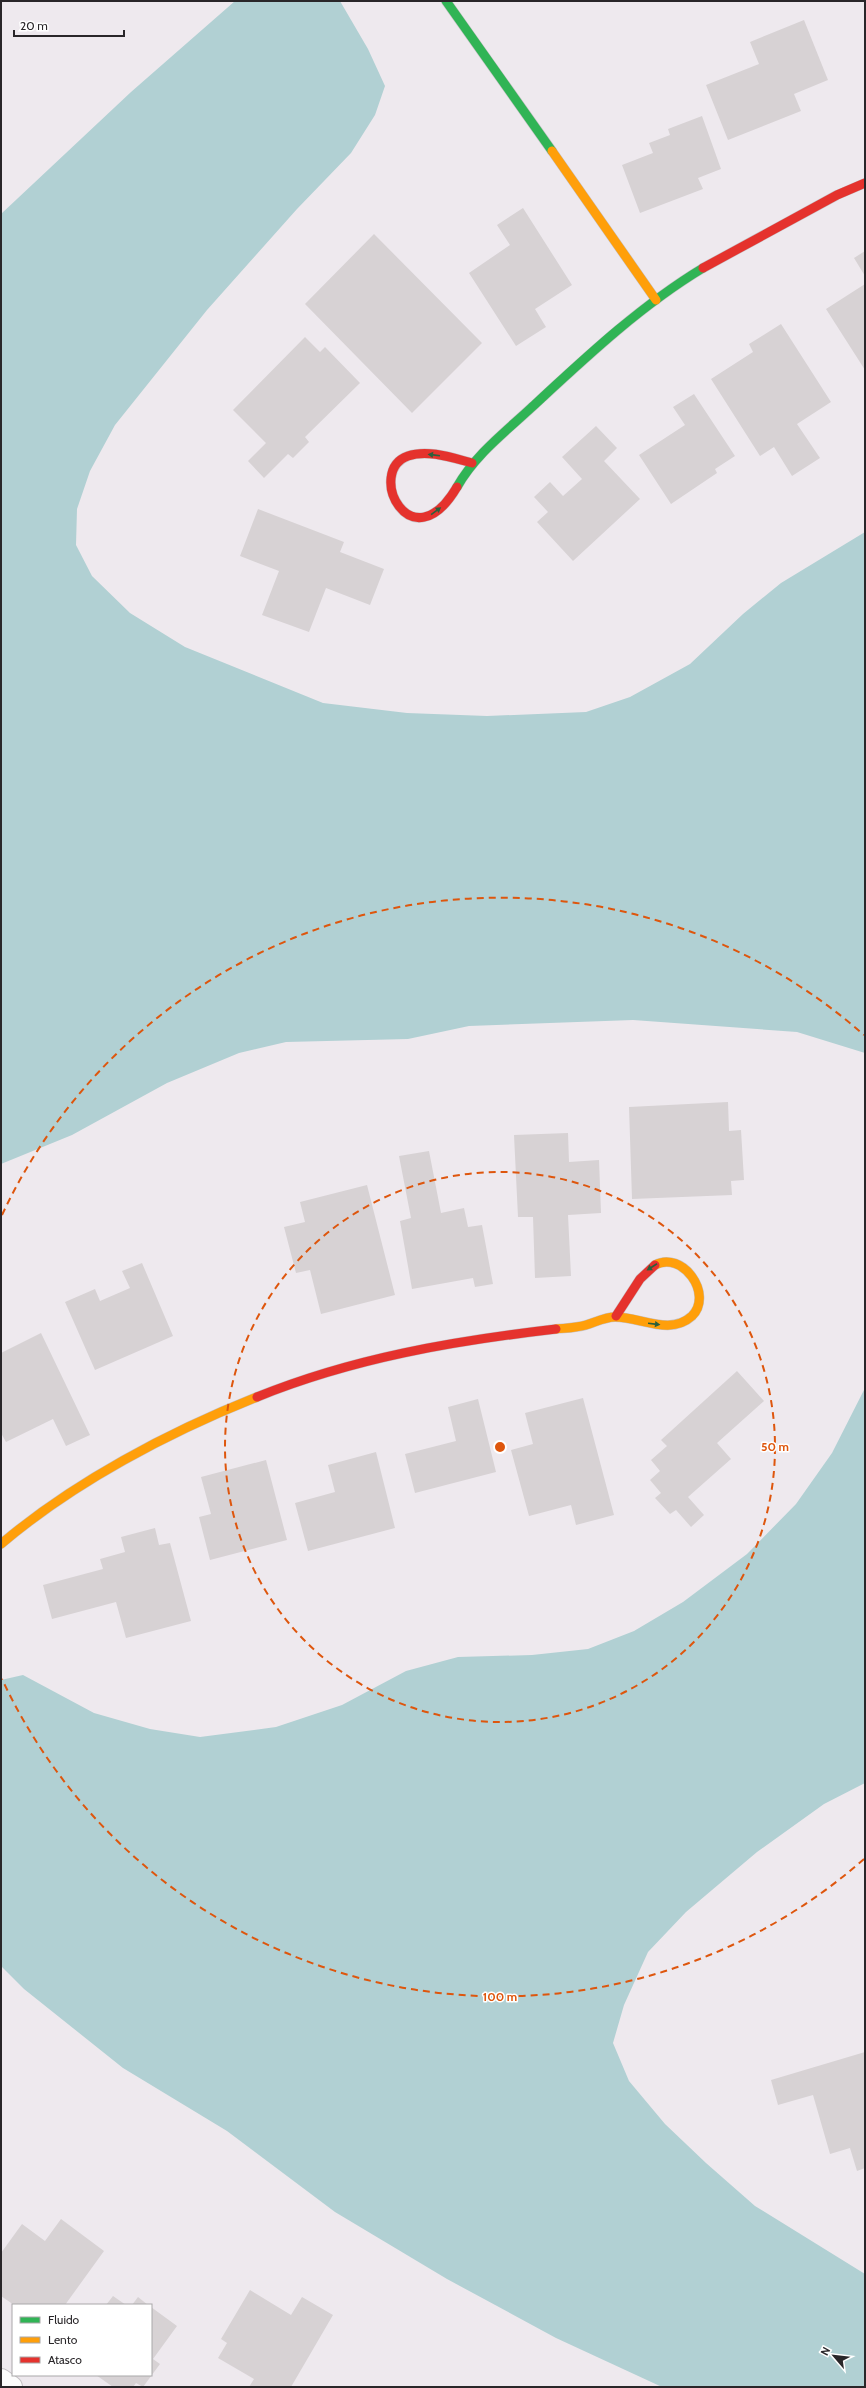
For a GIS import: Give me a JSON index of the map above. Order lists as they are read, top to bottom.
{
  "legend": ["Fluido", "Lento", "Atasco"],
  "scale_bar": "20 m",
  "north": "top left",
  "rings": ["50 m", "100 m"]
}
